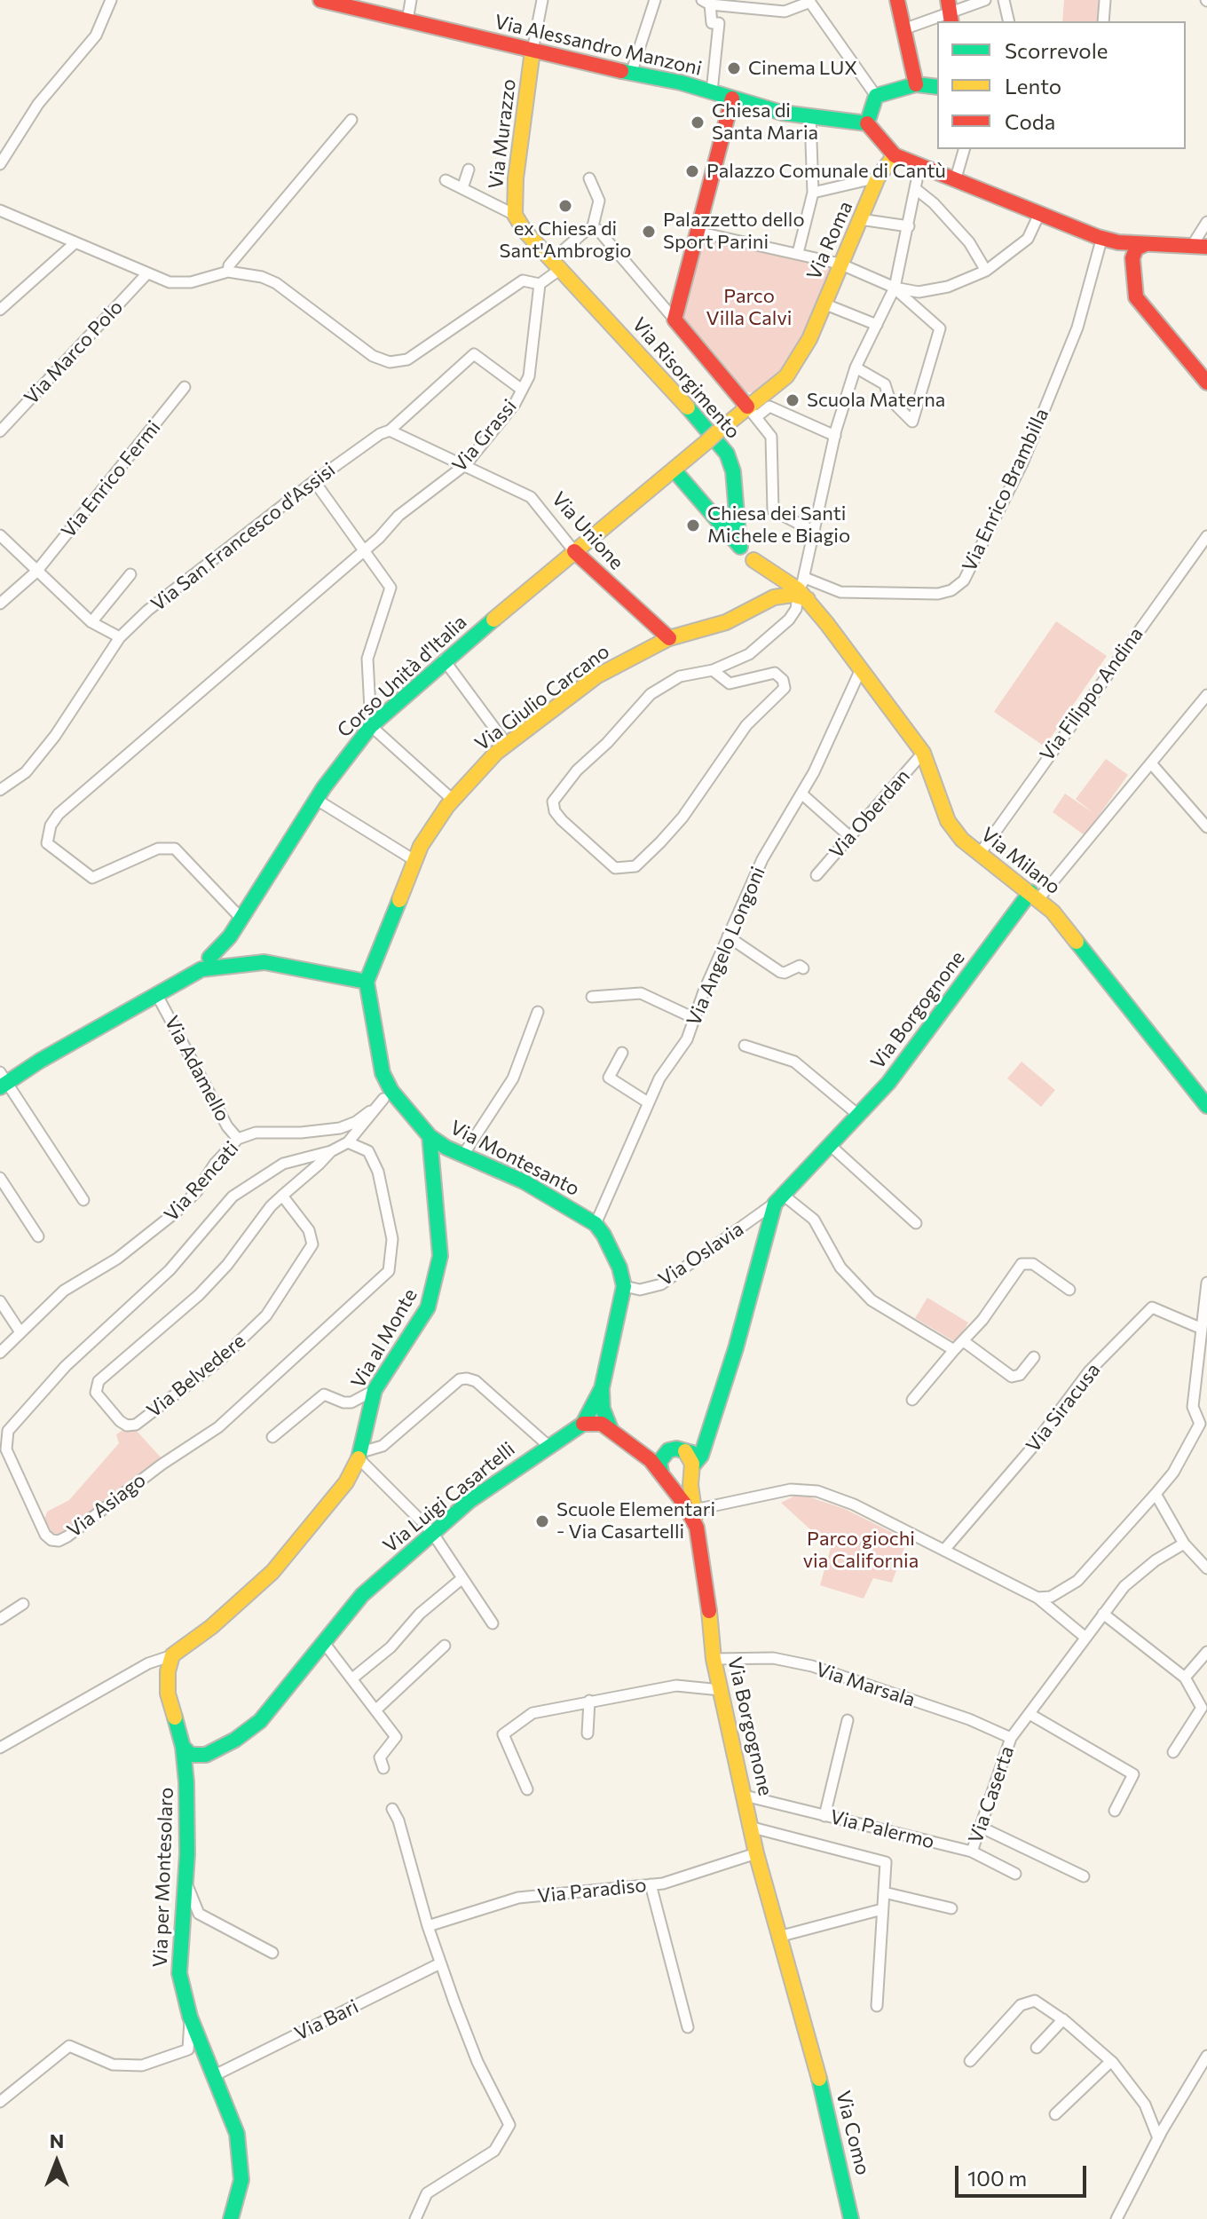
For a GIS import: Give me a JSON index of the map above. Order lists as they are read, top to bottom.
{
  "streets": {
    "main road": [
      "Via Alessandro Manzoni",
      "Via Murazzo",
      "Via Roma",
      "Via Risorgimento",
      "Via Unione",
      "Corso Unità d'Italia",
      "Via Giulio Carcano",
      "Via Milano",
      "Via Borgognone",
      "Via Montesanto",
      "Via al Monte",
      "Via Luigi Casartelli",
      "Via per Montesolaro",
      "Via Como"
    ],
    "street": [
      "Via Marco Polo",
      "Via Grassi",
      "Via Enrico Fermi",
      "Via Enrico Brambilla",
      "Via San Francesco d'Assisi",
      "Via Filippo Andina",
      "Via Oberdan",
      "Via Angelo Longoni",
      "Via Adamello",
      "Via Rencati",
      "Via Oslavia",
      "Via Belvedere",
      "Via Siracusa",
      "Via Asiago",
      "Via Marsala",
      "Via Caserta",
      "Via Palermo",
      "Via Paradiso",
      "Via Bari"
    ]
  },
  "crossings": [
    ["Via Alessandro Manzoni", "Via Murazzo"],
    ["Via Murazzo", "Via Risorgimento"],
    ["Via Roma", "Corso Unità d'Italia"],
    ["Via Grassi", "Via Unione"],
    ["Via Grassi", "Via San Francesco d'Assisi"],
    ["Via Grassi", "Corso Unità d'Italia"],
    ["Via Enrico Brambilla", "Via Milano"],
    ["Via Unione", "Via San Francesco d'Assisi"],
    ["Via Unione", "Corso Unità d'Italia"],
    ["Via Unione", "Via Giulio Carcano"],
    ["Via Filippo Andina", "Via Milano"],
    ["Via Giulio Carcano", "Via al Monte"],
    ["Via Oberdan", "Via Milano"],
    ["Via Milano", "Via Angelo Longoni"],
    ["Via Milano", "Via Borgognone"],
    ["Via Angelo Longoni", "Via Montesanto"],
    ["Via Borgognone", "Via Oslavia"],
    ["Via Borgognone", "Via Marsala"],
    ["Via Borgognone", "Via Palermo"],
    ["Via Borgognone", "Via Paradiso"],
    ["Via Borgognone", "Via Como"],
    ["Via Adamello", "Via Rencati"],
    ["Via Montesanto", "Via al Monte"],
    ["Via Rencati", "Via al Monte"],
    ["Via al Monte", "Via per Montesolaro"],
    ["Via Belvedere", "Via Asiago"],
    ["Via Marsala", "Via Caserta"],
    ["Via Caserta", "Via Palermo"],
    ["Via per Montesolaro", "Via Bari"]
  ],
  "parks": ["Parco Villa Calvi", "Parco giochi via California"],
  "places": [
    "Cinema LUX",
    "Chiesa di Santa Maria",
    "Palazzo Comunale di Cantù",
    "ex Chiesa di Sant'Ambrogio",
    "Palazzetto dello Sport Parini",
    "Scuola Materna",
    "Chiesa dei Santi Michele e Biagio",
    "Scuole Elementari - Via Casartelli"
  ],
  "legend": ["Scorrevole", "Lento", "Coda"],
  "scale_bar": "100 m",
  "north": "top"
}
